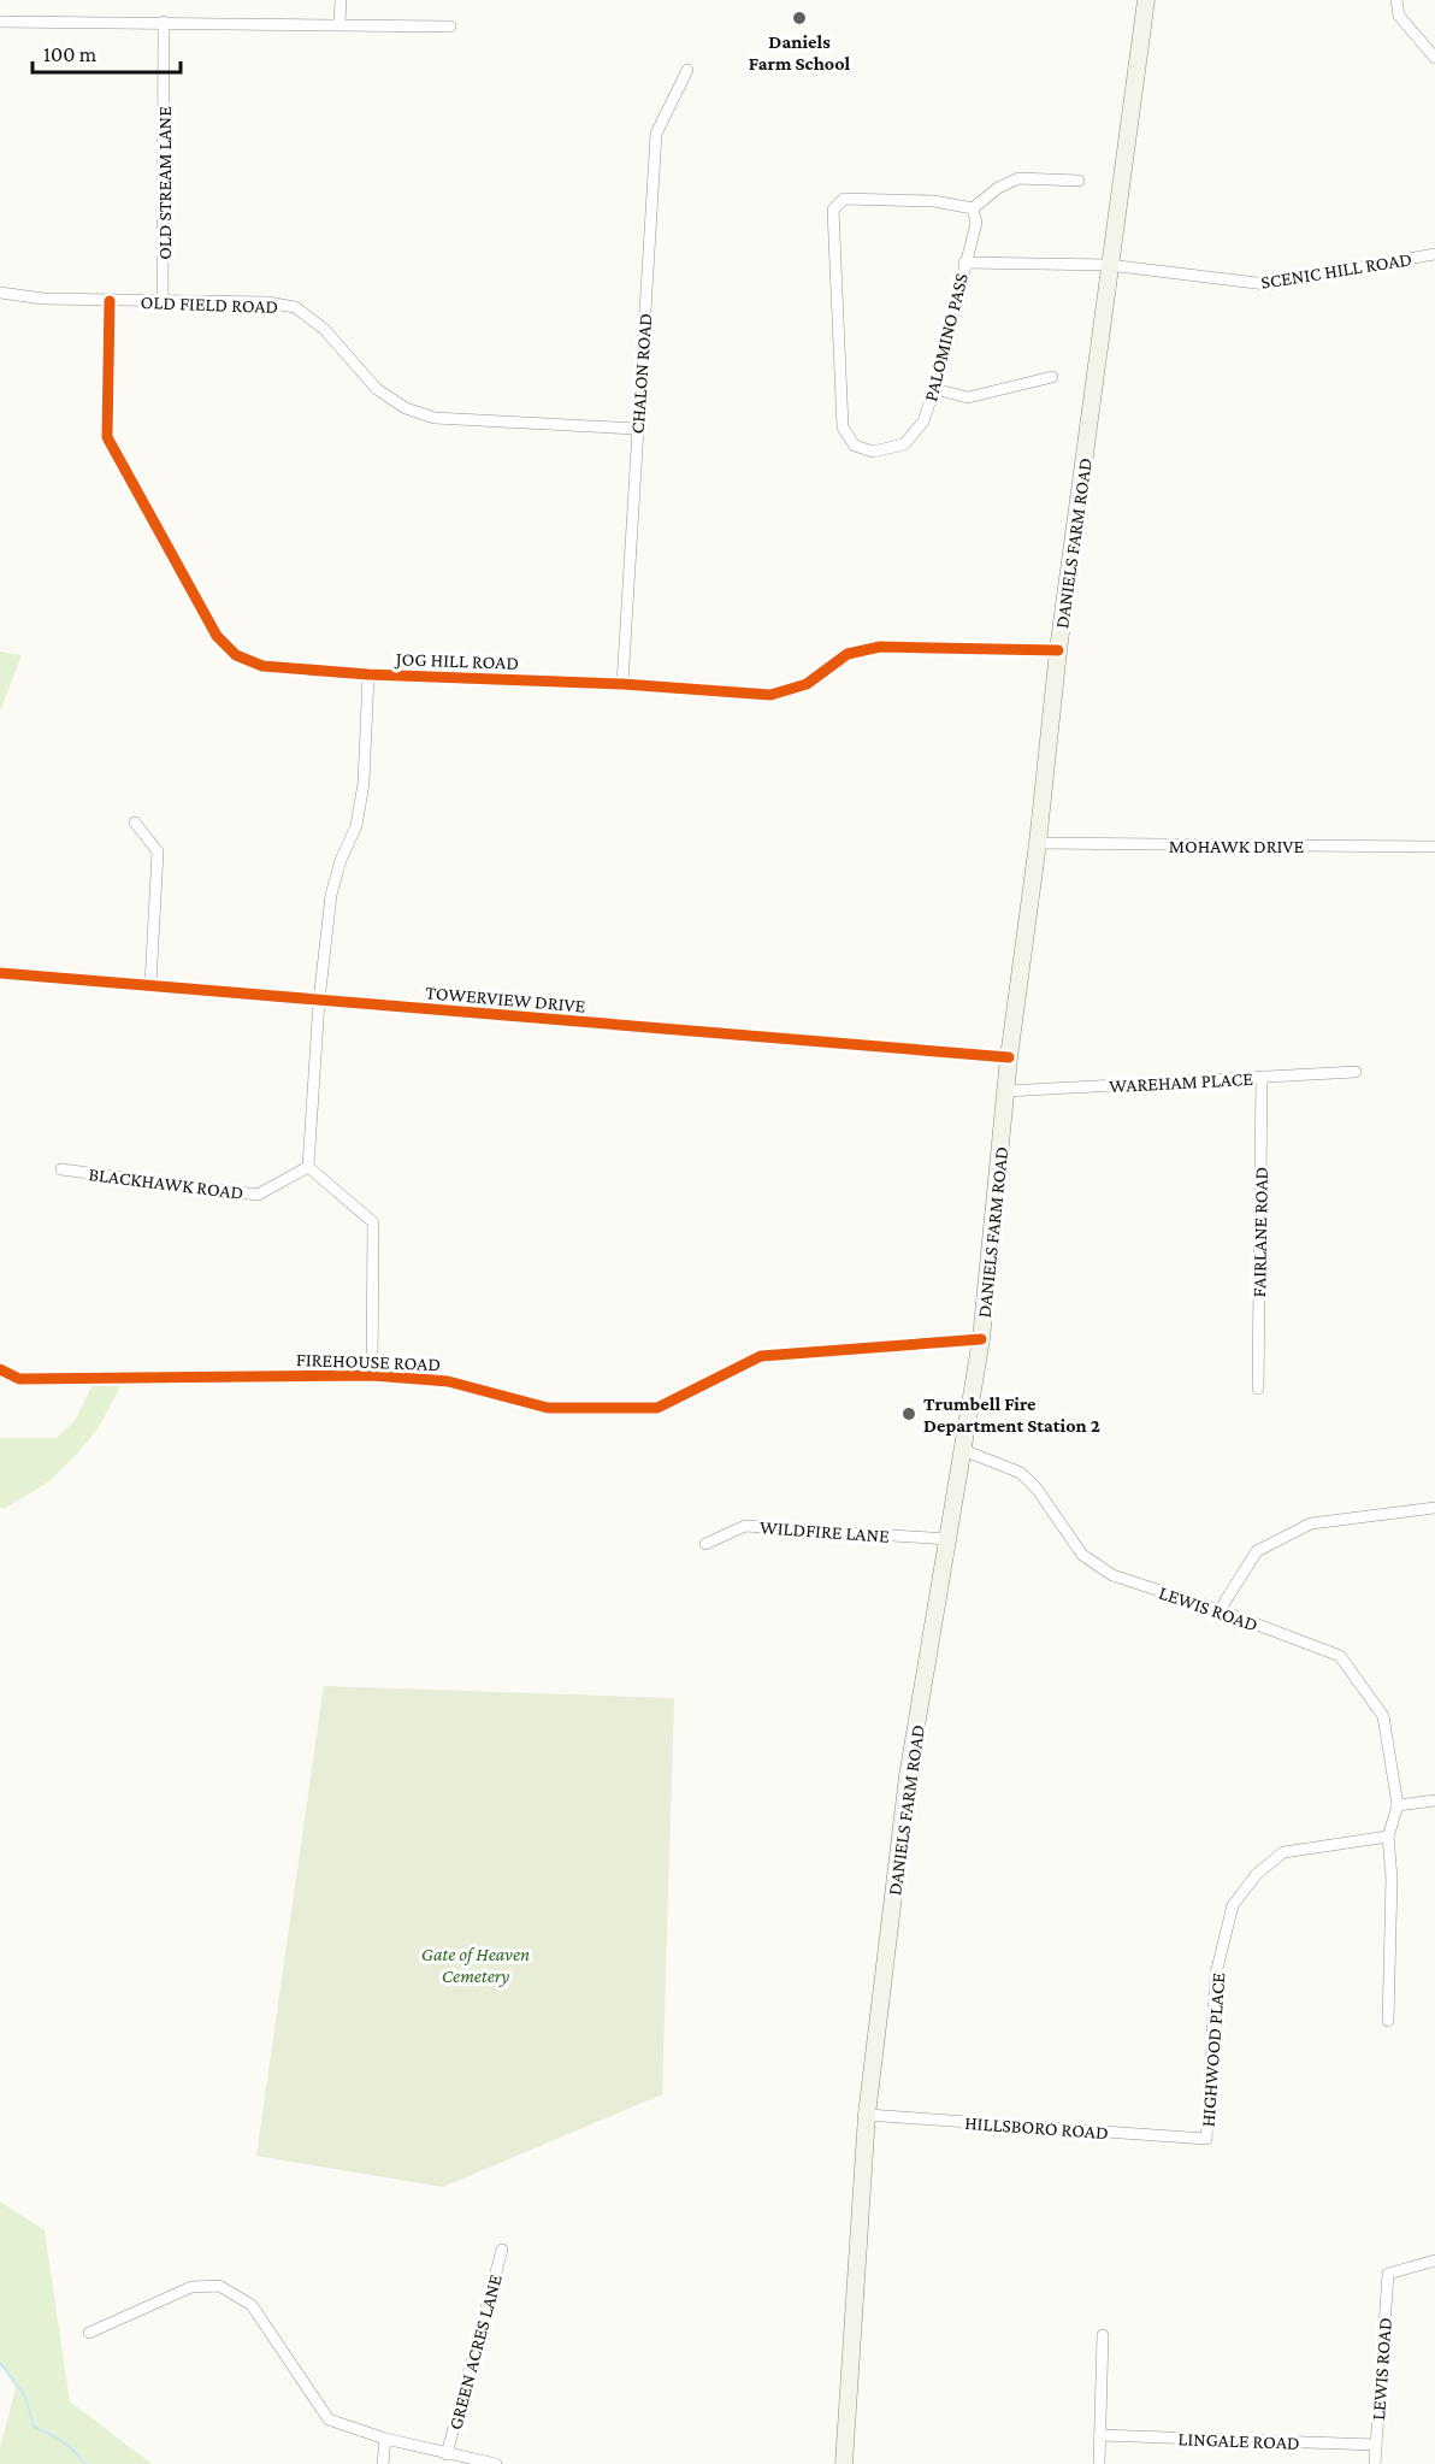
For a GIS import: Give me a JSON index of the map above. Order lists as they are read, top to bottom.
{
  "streets": {
    "main road": ["DANIELS FARM ROAD"],
    "street": [
      "OLD STREAM LANE",
      "SCENIC HILL ROAD",
      "OLD FIELD ROAD",
      "PALOMINO PASS",
      "CHALON ROAD",
      "JOG HILL ROAD",
      "MOHAWK DRIVE",
      "TOWERVIEW DRIVE",
      "WAREHAM PLACE",
      "BLACKHAWK ROAD",
      "FAIRLANE ROAD",
      "FIREHOUSE ROAD",
      "WILDFIRE LANE",
      "LEWIS ROAD",
      "HIGHWOOD PLACE",
      "HILLSBORO ROAD",
      "GREEN ACRES LANE",
      "LINGALE ROAD"
    ]
  },
  "crossings": [
    ["OLD STREAM LANE", "OLD FIELD ROAD"],
    ["SCENIC HILL ROAD", "PALOMINO PASS"],
    ["SCENIC HILL ROAD", "DANIELS FARM ROAD"],
    ["OLD FIELD ROAD", "CHALON ROAD"],
    ["OLD FIELD ROAD", "JOG HILL ROAD"],
    ["CHALON ROAD", "JOG HILL ROAD"],
    ["DANIELS FARM ROAD", "JOG HILL ROAD"],
    ["DANIELS FARM ROAD", "MOHAWK DRIVE"],
    ["DANIELS FARM ROAD", "TOWERVIEW DRIVE"],
    ["DANIELS FARM ROAD", "WAREHAM PLACE"],
    ["DANIELS FARM ROAD", "FIREHOUSE ROAD"],
    ["DANIELS FARM ROAD", "WILDFIRE LANE"],
    ["DANIELS FARM ROAD", "LEWIS ROAD"],
    ["DANIELS FARM ROAD", "HILLSBORO ROAD"],
    ["WAREHAM PLACE", "FAIRLANE ROAD"],
    ["LEWIS ROAD", "LINGALE ROAD"],
    ["HIGHWOOD PLACE", "HILLSBORO ROAD"]
  ],
  "parks": ["Gate of Heaven Cemetery"],
  "places": ["Daniels Farm School", "Trumbell Fire Department Station 2"],
  "scale_bar": "100 m"
}
